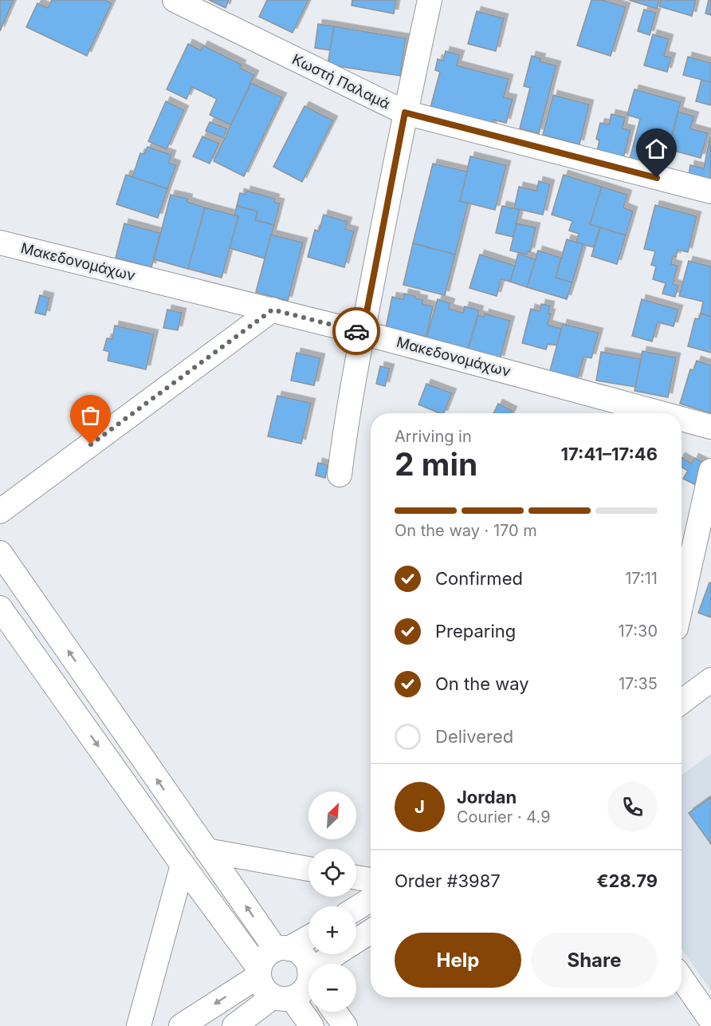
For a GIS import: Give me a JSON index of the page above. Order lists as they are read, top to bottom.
{
  "streets": {
    "street": ["Κωστή Παλαμά", "Μακεδονομάχων"]
  },
  "north": "top right",
  "page": {
    "heading": ["2 min", "Arriving in", "17:41–17:46"],
    "panel": [
      "Jordan",
      "Courier · 4.9",
      "Order #3987",
      "€28.79"
    ],
    "bar": "On the way · 170 m",
    "list": [
      ["Confirmed", "17:11"],
      ["Preparing", "17:30"],
      ["On the way", "17:35"],
      "Delivered"
    ],
    "round": "J",
    "map_buttons": ["+", "−"],
    "buttons": ["Help", "Share"]
  }
}
